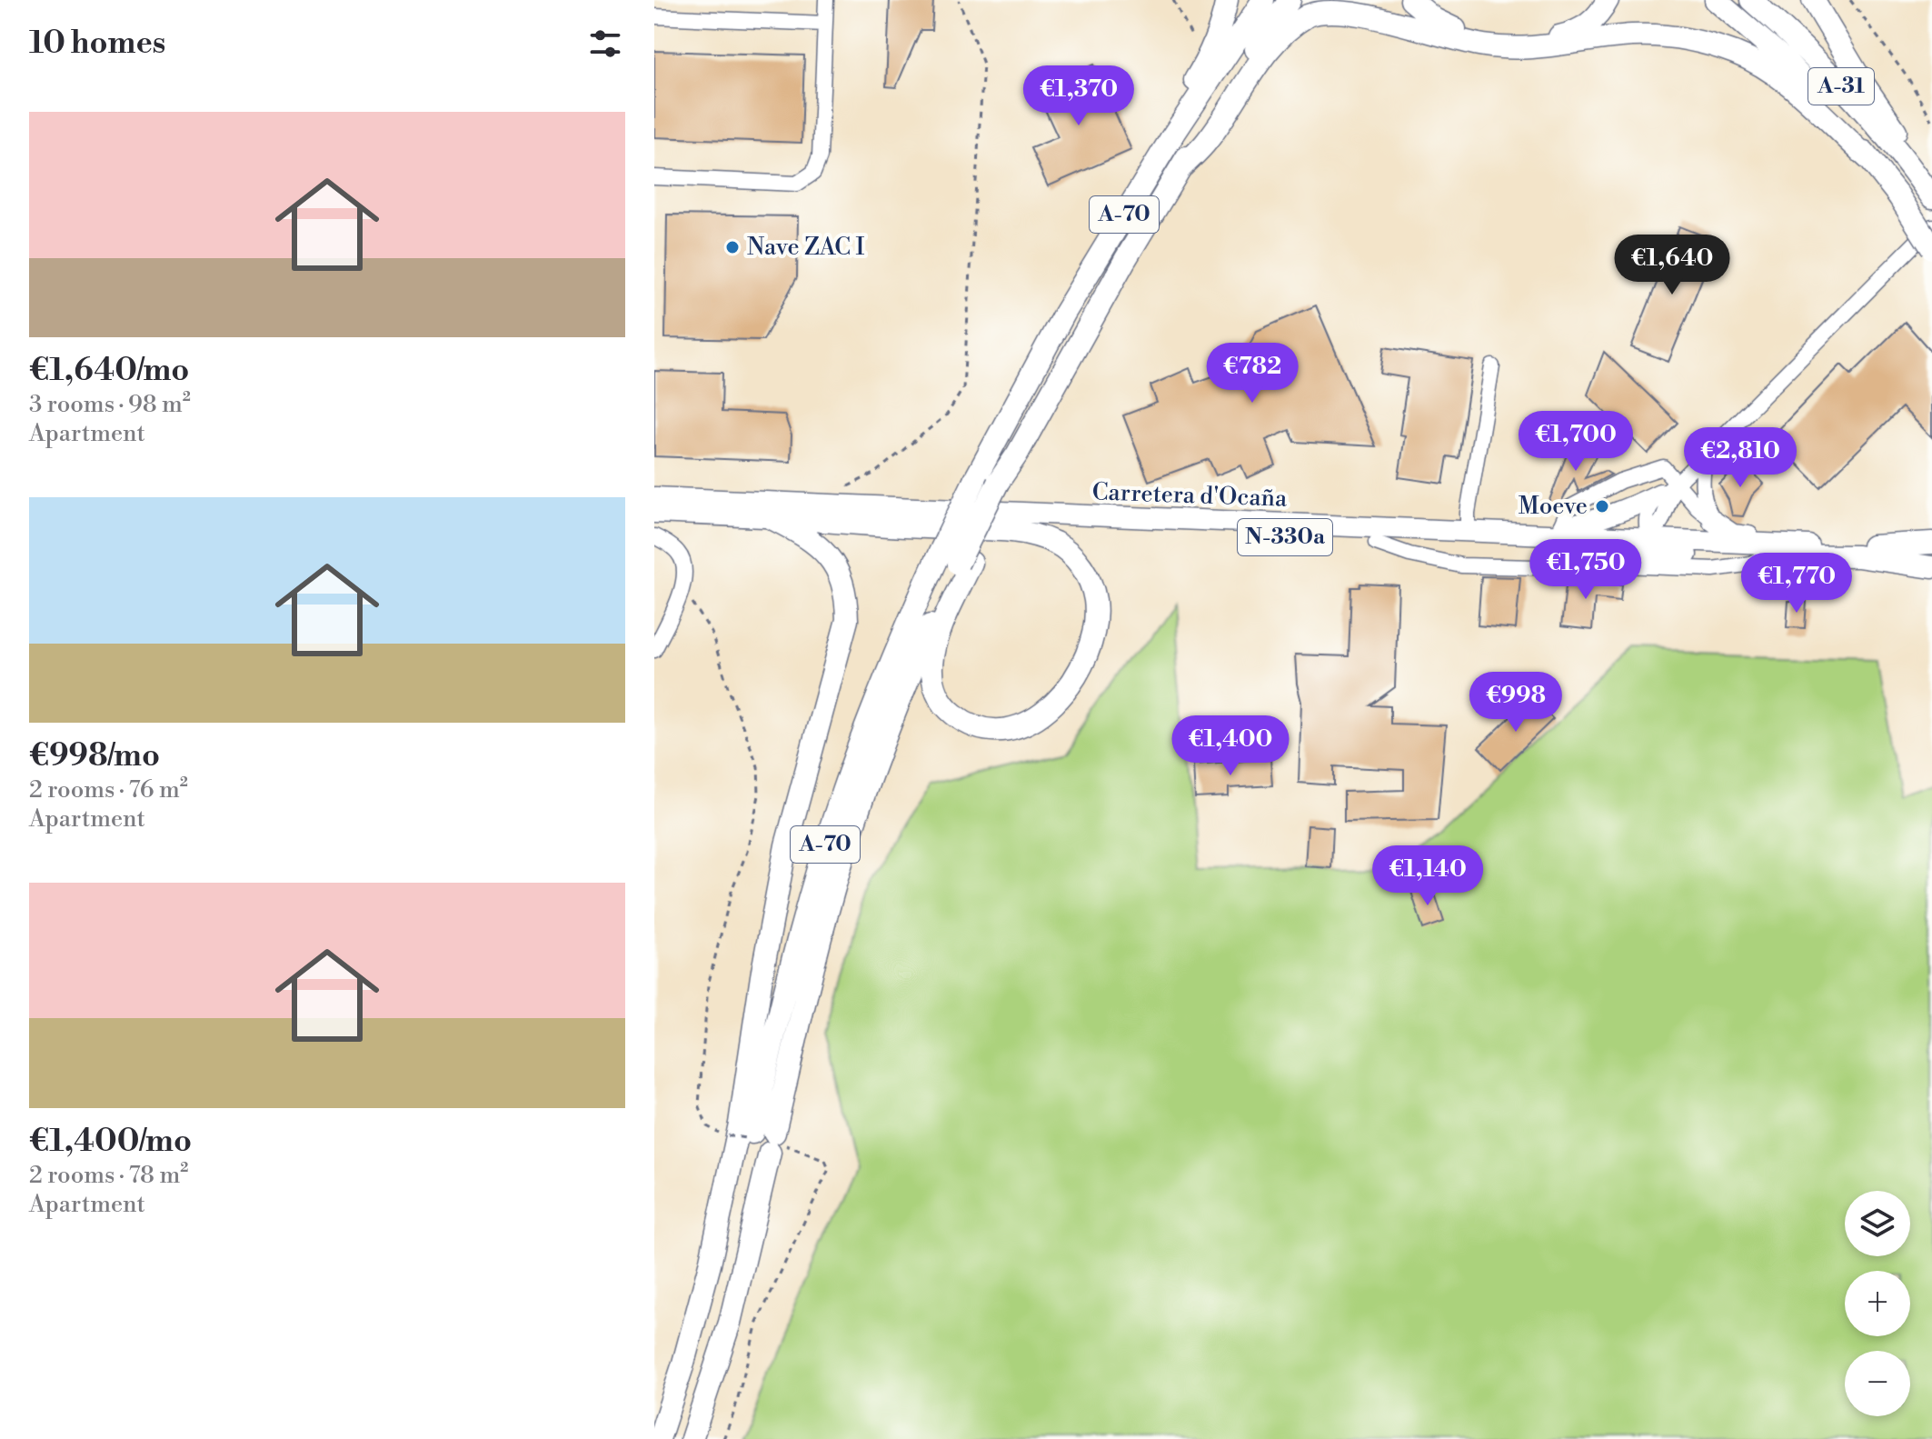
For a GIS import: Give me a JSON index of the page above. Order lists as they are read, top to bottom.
{
  "streets": {
    "highway": ["A-31", "A-70"],
    "main road": ["Carretera d'Ocaña", "N-330a"]
  },
  "places": ["Nave ZAC I", "Moeve"],
  "page": {
    "heading": "10 homes",
    "price": [
      "€1,370",
      "€1,640",
      "€782",
      "€1,700",
      "€2,810",
      "€1,750",
      "€1,770",
      "€998",
      "€1,400",
      "€1,140"
    ],
    "list": [
      {
        "name": "€1,640/mo",
        "note": "3 rooms · 98 m² · Apartment"
      },
      {
        "name": "€998/mo",
        "note": "2 rooms · 76 m² · Apartment"
      },
      {
        "name": "€1,400/mo",
        "note": "2 rooms · 78 m² · Apartment"
      }
    ],
    "map_buttons": ["+", "−"]
  }
}
